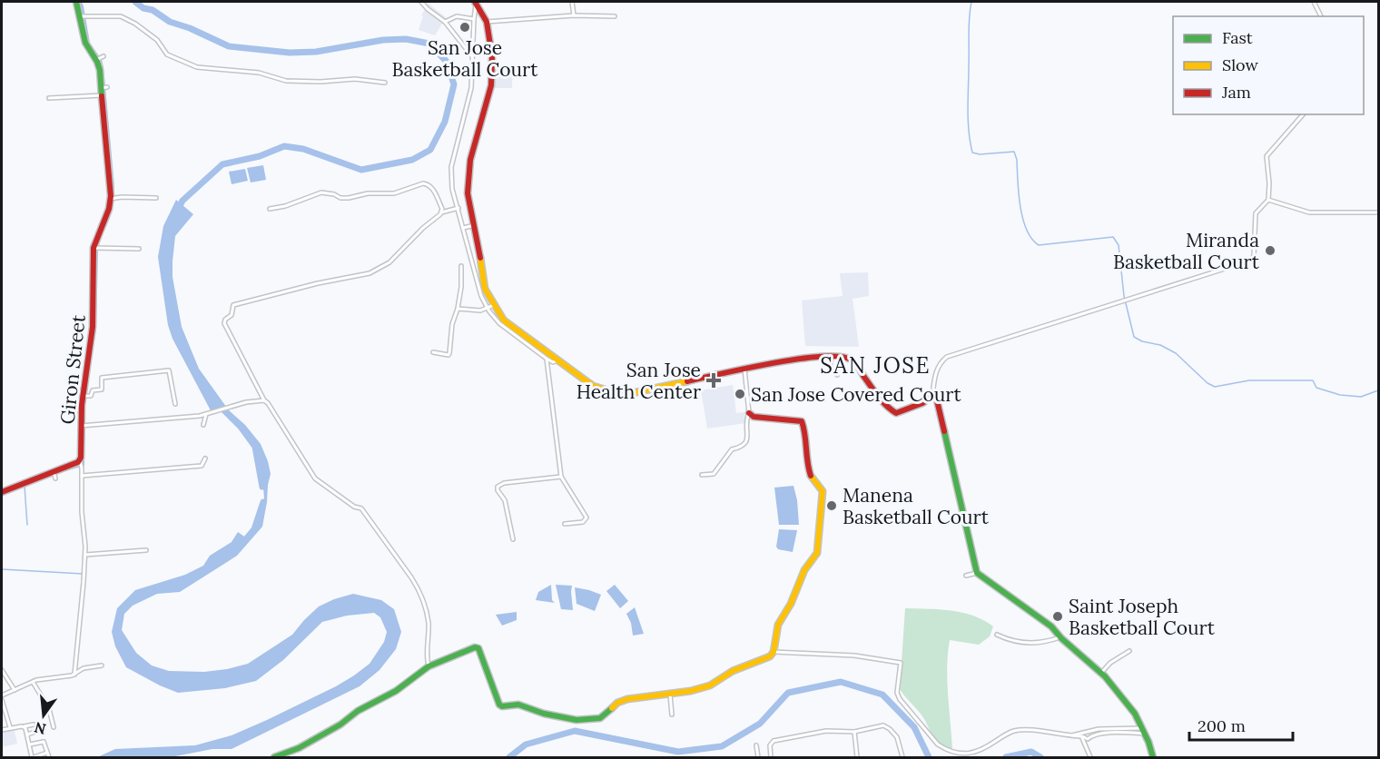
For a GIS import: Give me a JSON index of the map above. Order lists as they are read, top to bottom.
{
  "streets": {
    "street": ["Giron Street"]
  },
  "districts": ["SAN JOSE"],
  "places": {
    "other": [
      "San Jose Basketball Court",
      "Miranda Basketball Court",
      "San Jose Covered Court",
      "Manena Basketball Court",
      "Saint Joseph Basketball Court"
    ],
    "health": ["San Jose Health Center"]
  },
  "legend": ["Fast", "Slow", "Jam"],
  "scale_bar": "200 m",
  "north": "bottom"
}
